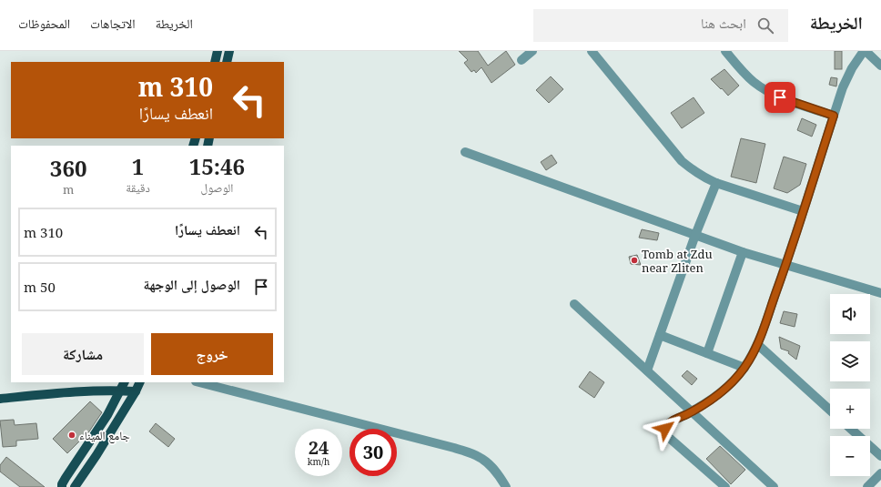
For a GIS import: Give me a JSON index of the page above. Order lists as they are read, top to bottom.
{
  "places": ["Tomb at Zdu near Zliten", "جامع الميناء"],
  "page": {
    "header": "الخريطة",
    "search": "ابحث هنا",
    "nav": ["الخريطة", "الاتجاهات", "المحفوظات"],
    "turn": ["310 m", "انعطف يسارًا"],
    "eta": [
      "15:46",
      "الوصول",
      "1",
      "دقيقة",
      "360",
      "m"
    ],
    "list": [
      {
        "name": "انعطف يسارًا",
        "value": "310 m"
      },
      {
        "name": "الوصول إلى الوجهة",
        "value": "50 m"
      }
    ],
    "map_buttons": ["+", "−"],
    "buttons": ["خروج", "مشاركة"],
    "speed": "24 km/h",
    "limit": "30"
  }
}
